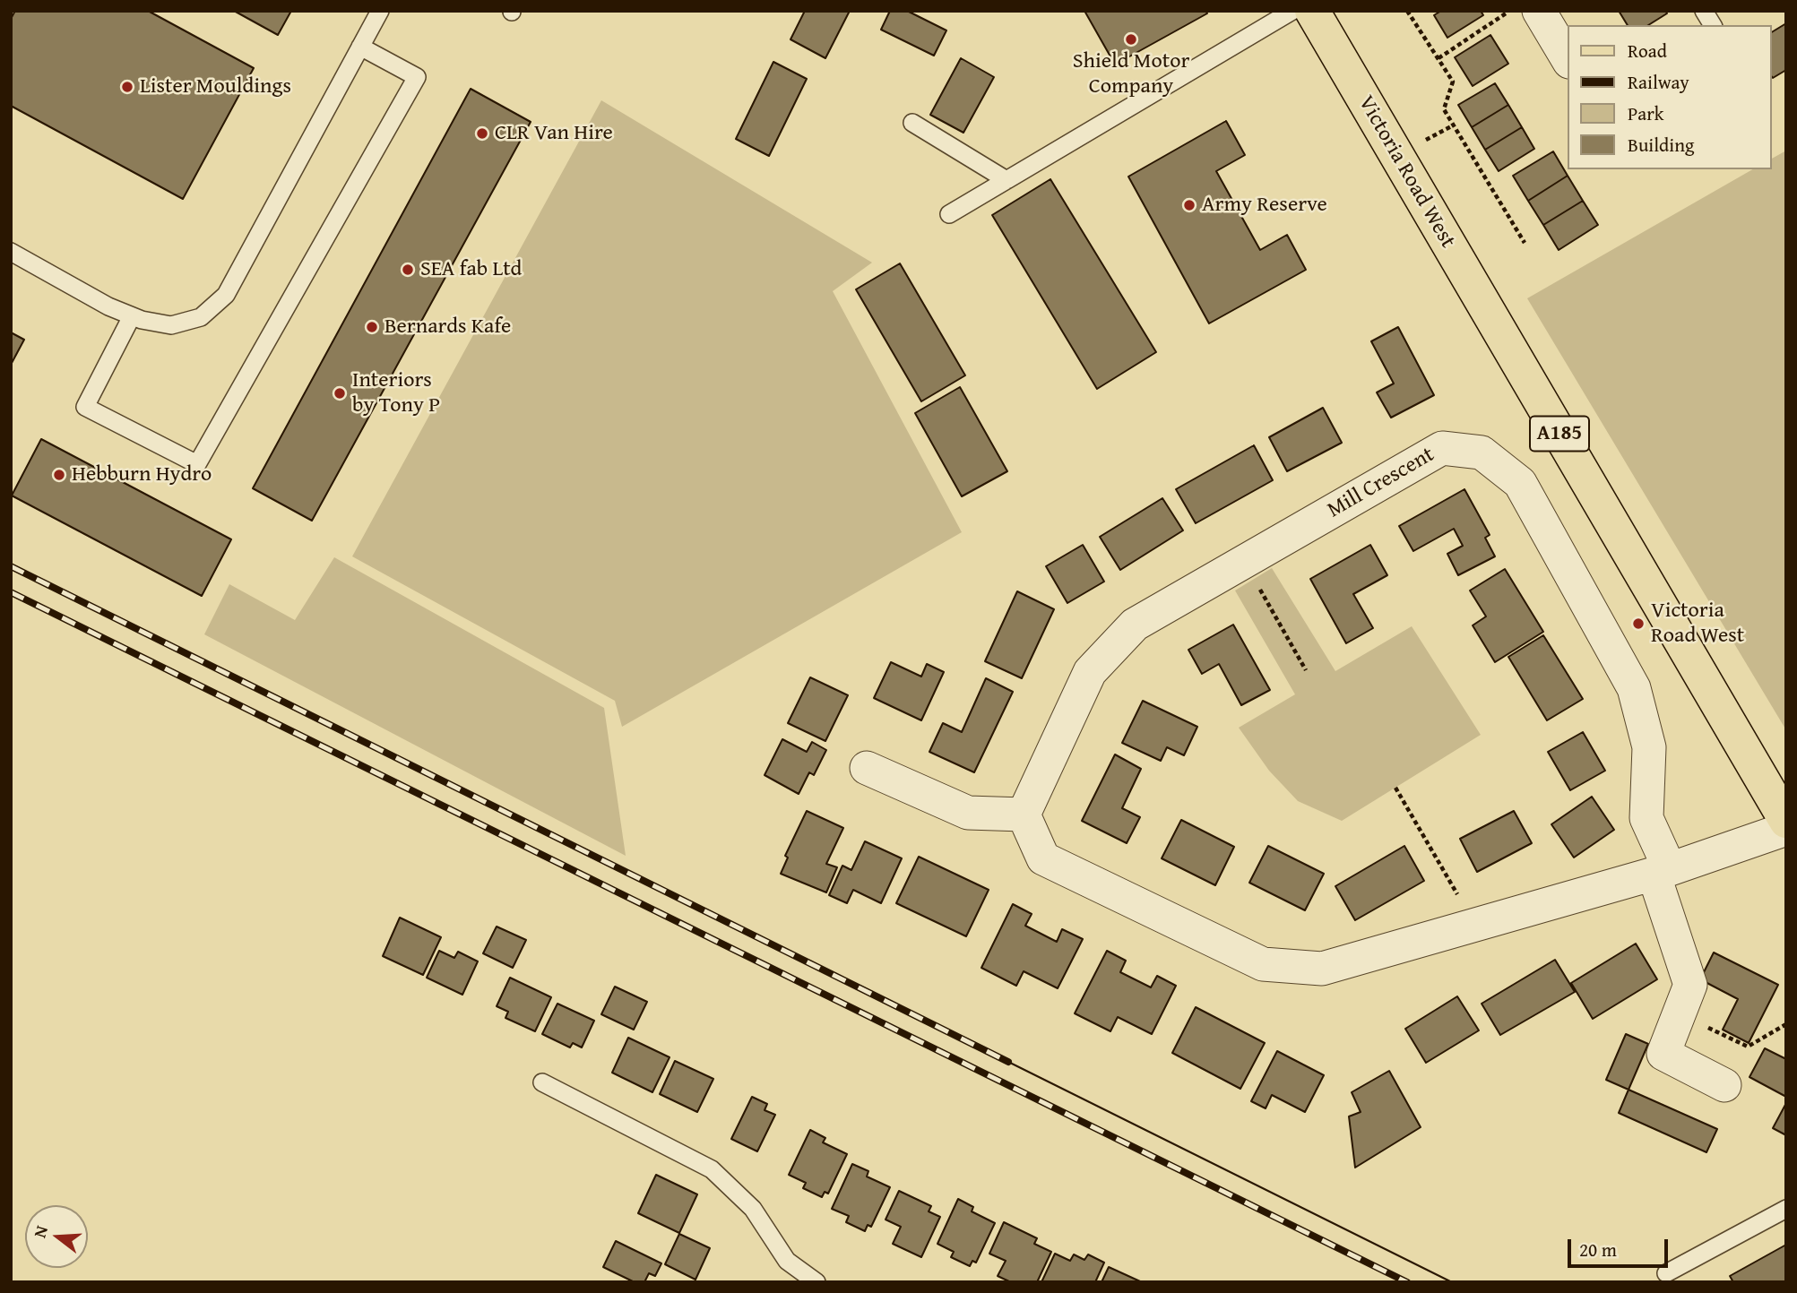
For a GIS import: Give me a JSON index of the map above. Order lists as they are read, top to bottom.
{
  "streets": {
    "main road": ["Victoria Road West", "A185"],
    "street": ["Mill Crescent"]
  },
  "places": [
    "Shield Motor Company",
    "Lister Mouldings",
    "CLR Van Hire",
    "Army Reserve",
    "SEA fab Ltd",
    "Bernards Kafe",
    "Interiors by Tony P",
    "Hebburn Hydro",
    "Victoria Road West"
  ],
  "legend": [
    "Road",
    "Railway",
    "Park",
    "Building"
  ],
  "scale_bar": "20 m",
  "north": "left"
}
